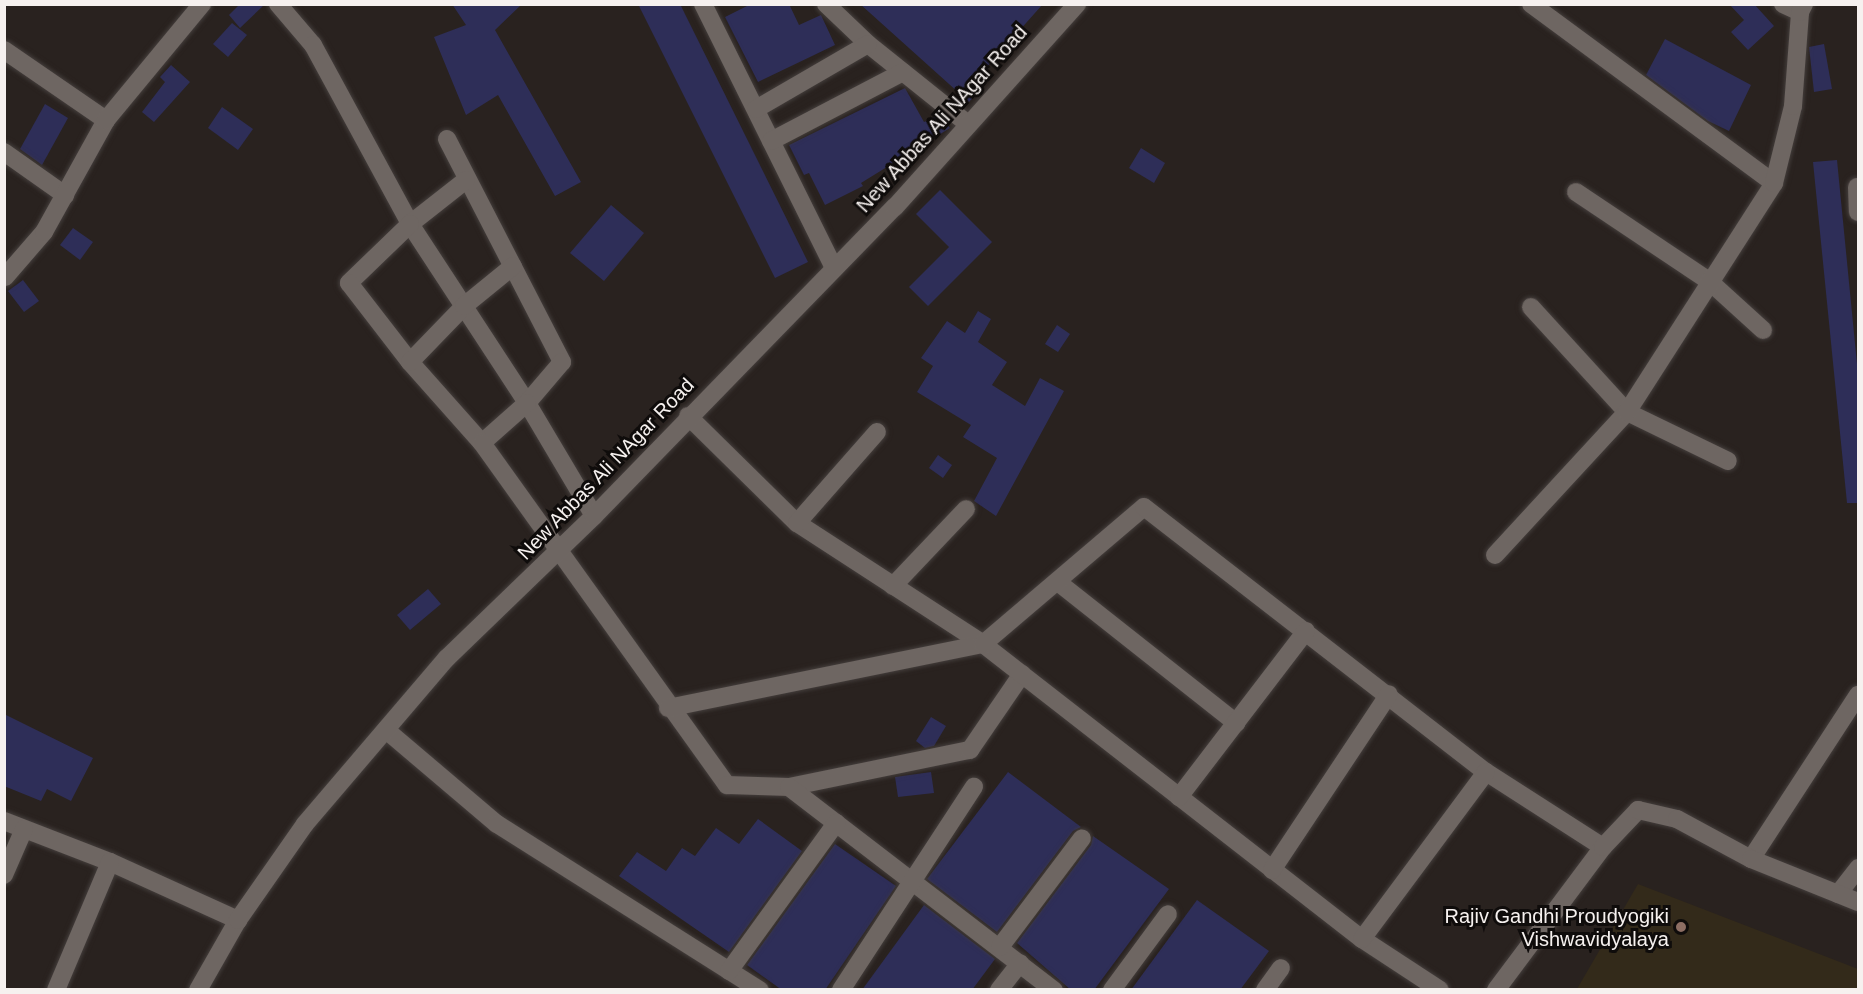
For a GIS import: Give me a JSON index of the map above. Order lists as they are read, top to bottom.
{
  "streets": {
    "street": ["New Abbas Ali NAgar Road"]
  },
  "places": ["Rajiv Gandhi Proudyogiki Vishwavidyalaya"]
}
